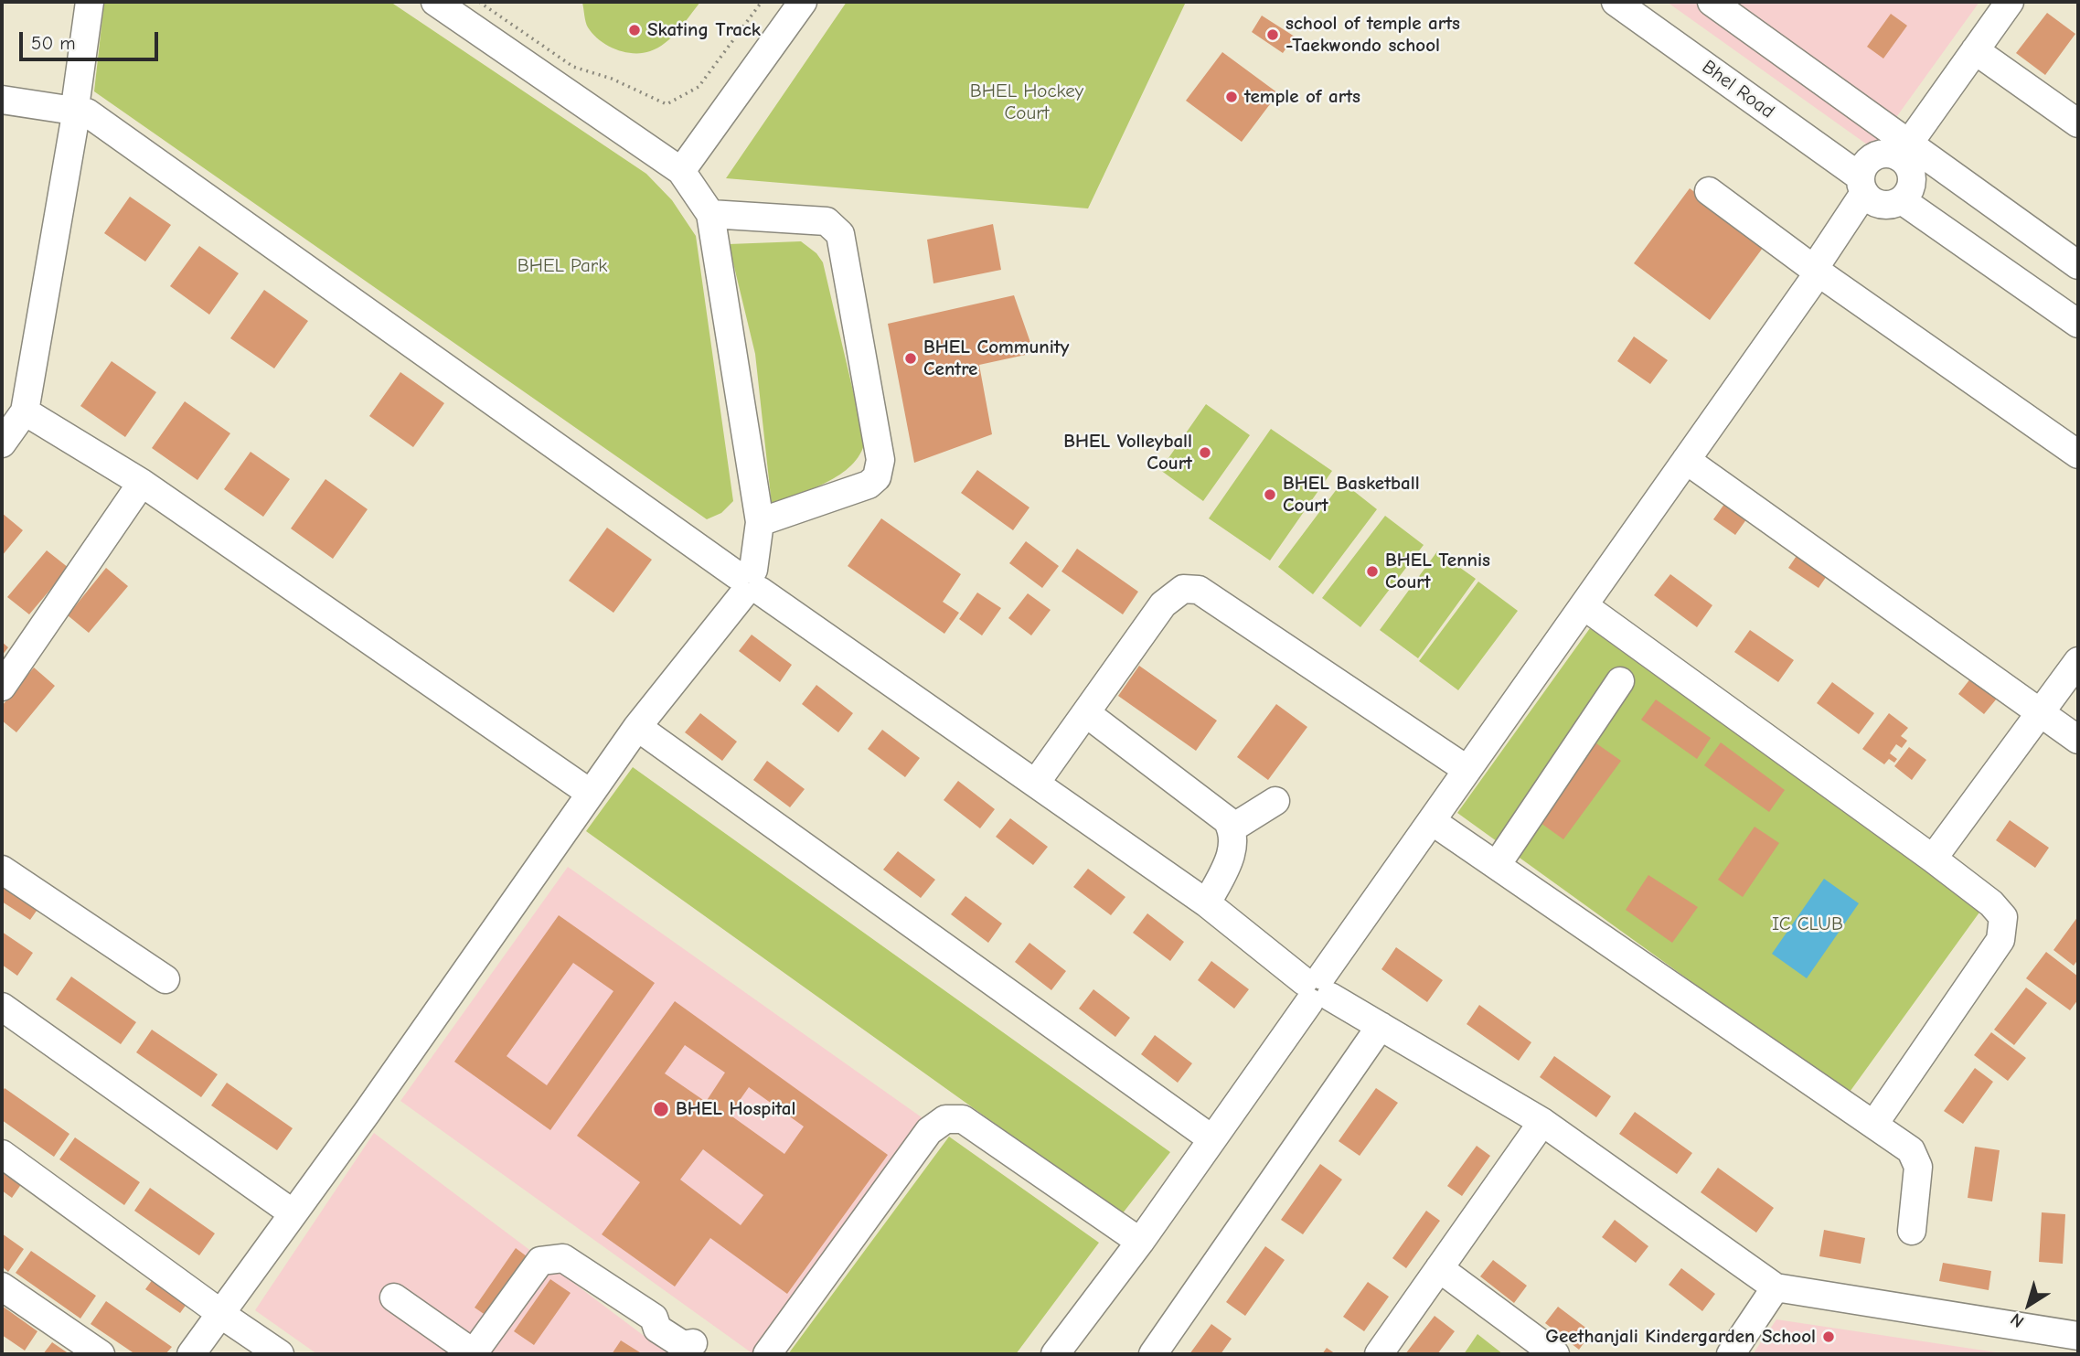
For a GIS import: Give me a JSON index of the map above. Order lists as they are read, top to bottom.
{
  "streets": {
    "street": ["Bhel Road"]
  },
  "parks": ["BHEL Hockey Court", "BHEL Park", "IC CLUB"],
  "places": [
    "Skating Track",
    "school of temple arts -Taekwondo school",
    "temple of arts",
    "BHEL Community Centre",
    "BHEL Volleyball Court",
    "BHEL Basketball Court",
    "BHEL Tennis Court",
    "BHEL Hospital",
    "Geethanjali Kindergarden School"
  ],
  "scale_bar": "50 m",
  "north": "bottom left"
}
